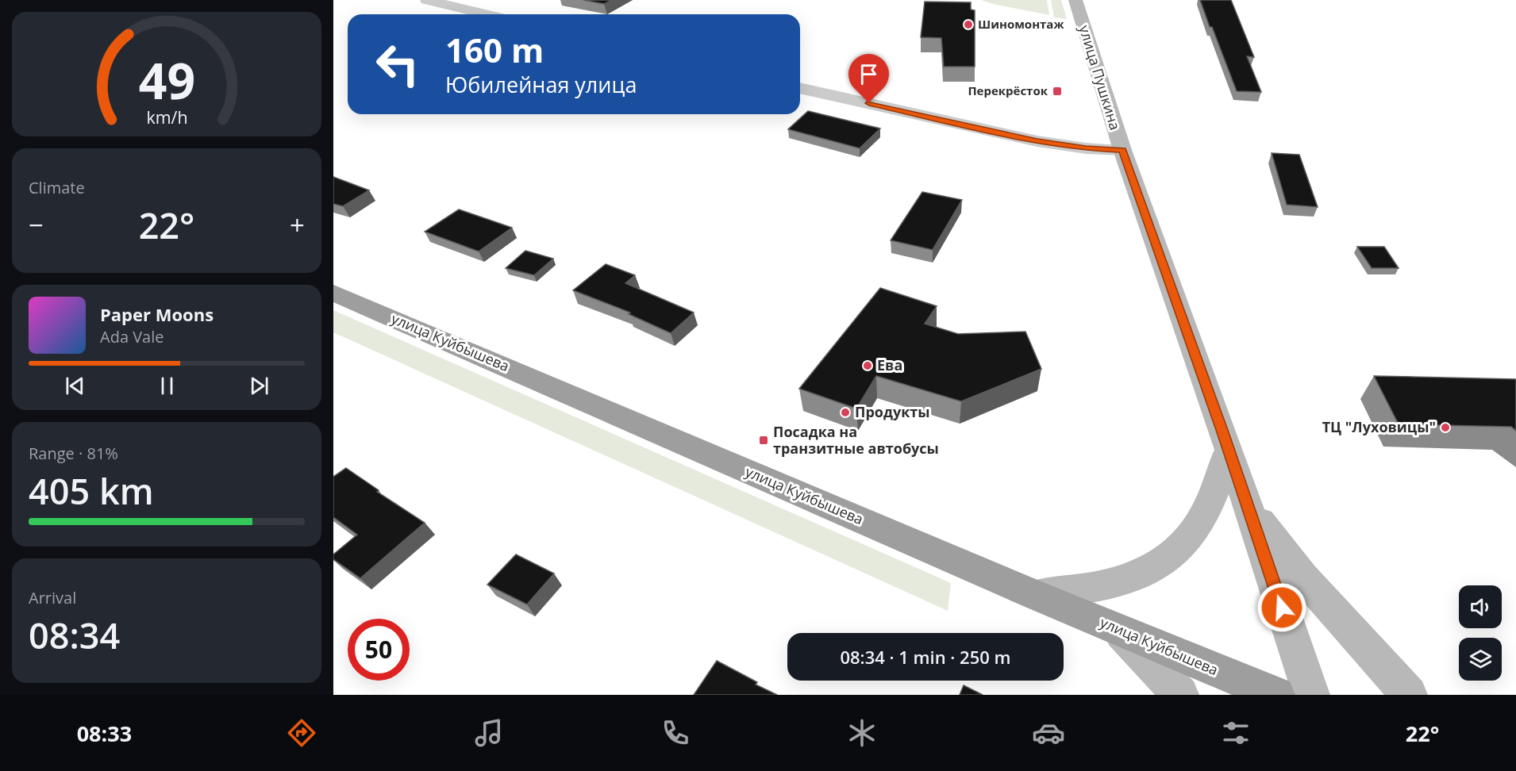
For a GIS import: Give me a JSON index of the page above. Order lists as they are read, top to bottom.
{
  "streets": {
    "highway": ["улица Куйбышева"],
    "main road": ["улица Пушкина"]
  },
  "places": {
    "other": [
      "Шиномонтаж",
      "Ева",
      "Продукты",
      "ТЦ \"Луховицы\""
    ],
    "transit": ["Перекрёсток", "Посадка на транзитные автобусы"]
  },
  "page": {
    "turn": ["160 m", "Юбилейная улица"],
    "tile": [
      "Climate",
      ["Range · 81%", "405 km"],
      ["Arrival", "08:34"]
    ],
    "heat": ["−", "22°", "+"],
    "song": ["Paper Moons", "Ada Vale"],
    "limit": "50",
    "trip": "08:34 · 1 min · 250 m",
    "tabs": ["08:33", "22°"],
    "gauge": ["49", "km/h"]
  }
}
